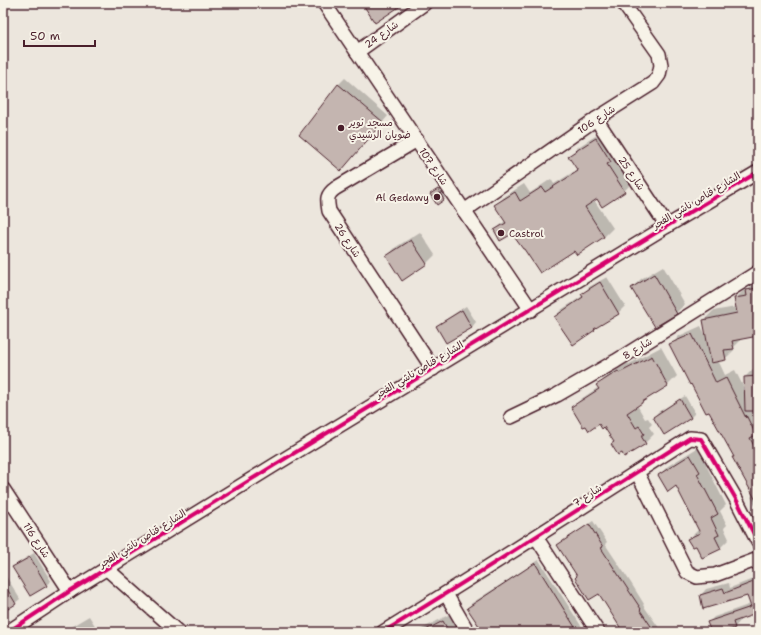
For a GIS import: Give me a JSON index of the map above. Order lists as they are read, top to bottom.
{
  "streets": {
    "street": [
      "شارع 24",
      "شارع 106",
      "شارع 107",
      "شارع 25",
      "الشارع قناص ناشي الفجر",
      "شارع 26",
      "شارع 8",
      "شارع 7",
      "شارع 116"
    ]
  },
  "crossings": [
    ["شارع 24", "شارع 107"],
    ["شارع 106", "شارع 107"],
    ["شارع 106", "شارع 25"],
    ["شارع 107", "الشارع قناص ناشي الفجر"],
    ["شارع 107", "شارع 26"],
    ["شارع 25", "الشارع قناص ناشي الفجر"],
    ["الشارع قناص ناشي الفجر", "شارع 26"],
    ["الشارع قناص ناشي الفجر", "شارع 116"]
  ],
  "places": ["مسجد نوير ضويان الرشيدي", "Al Gedawy", "Castrol"],
  "scale_bar": "50 m"
}
